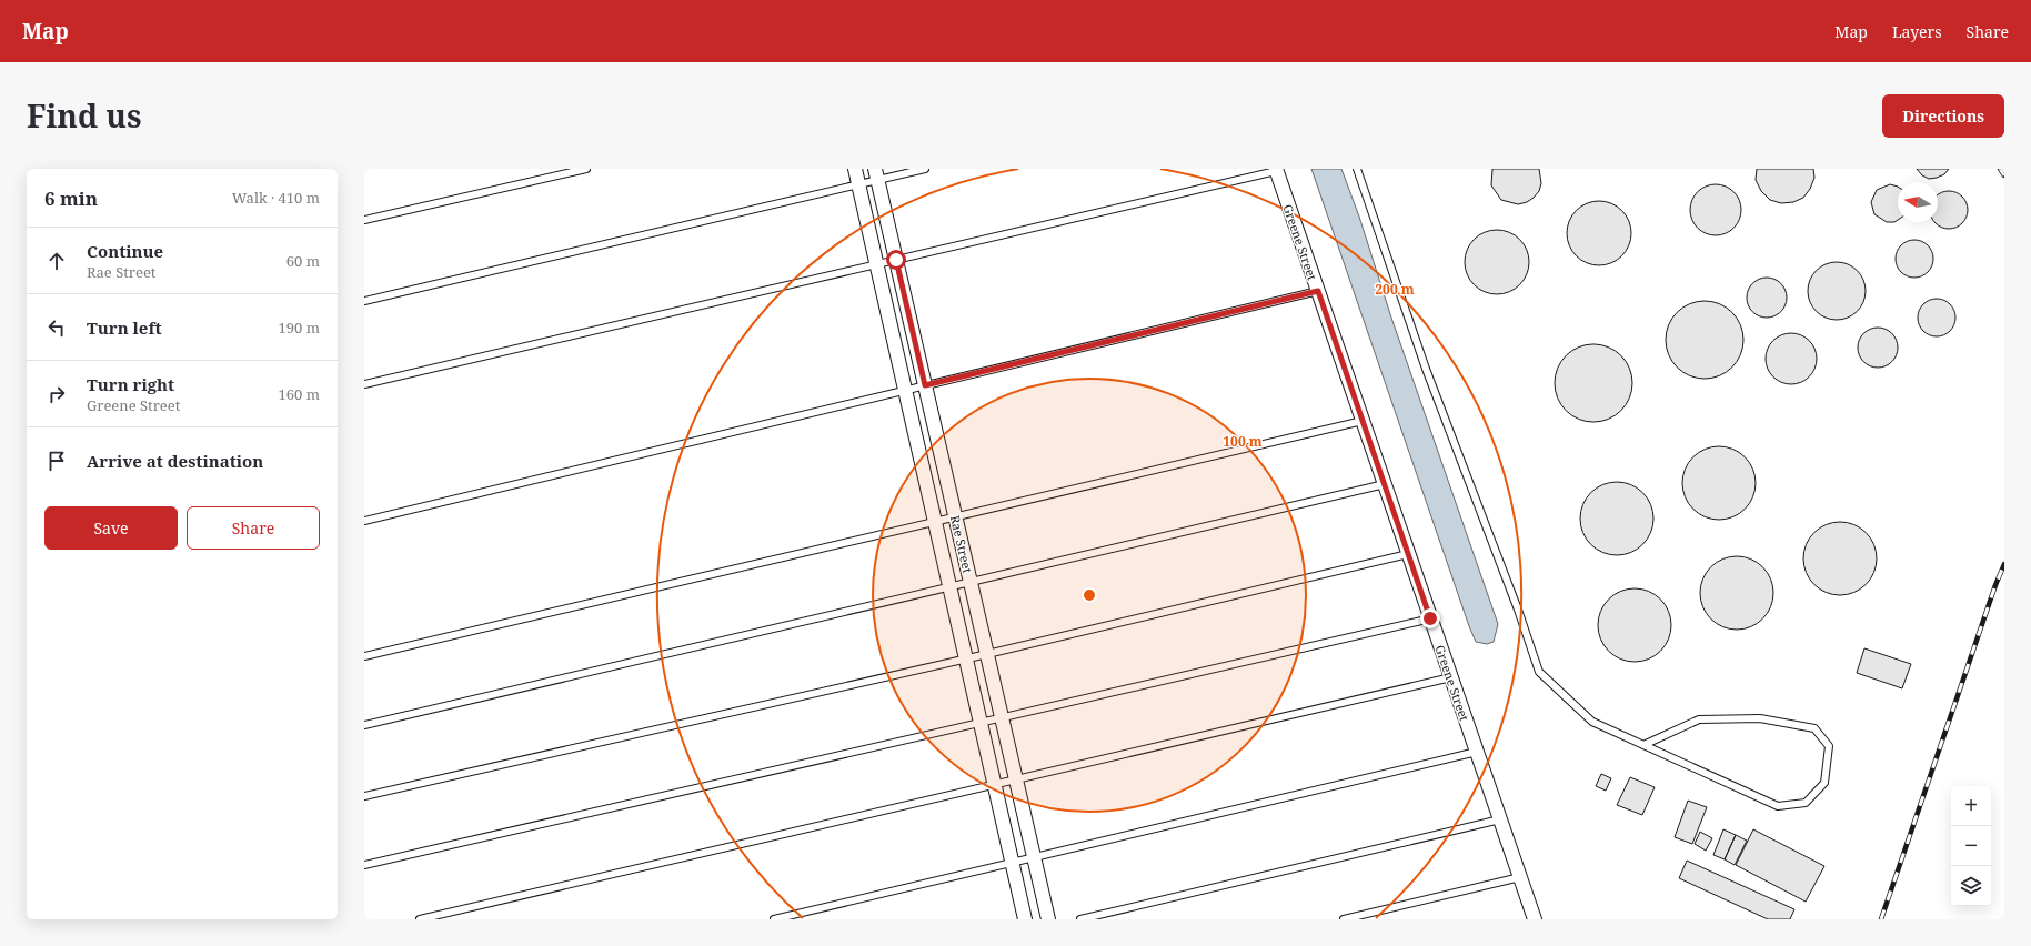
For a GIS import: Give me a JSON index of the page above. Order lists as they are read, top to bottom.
{
  "streets": {
    "street": ["Greene Street", "Rae Street"]
  },
  "north": "left",
  "page": {
    "header": "Map",
    "nav": ["Map", "Layers", "Share"],
    "title": "Find us",
    "buttons": [
      "Directions",
      ["Save", "Share"]
    ],
    "heading": ["6 min", "Walk · 410 m"],
    "list": [
      ["Continue", "Rae Street", "60 m"],
      ["Turn left", "190 m"],
      ["Turn right", "Greene Street", "160 m"],
      "Arrive at destination"
    ],
    "map_buttons": ["+", "−"]
  },
  "rings": ["200 m", "100 m"]
}
